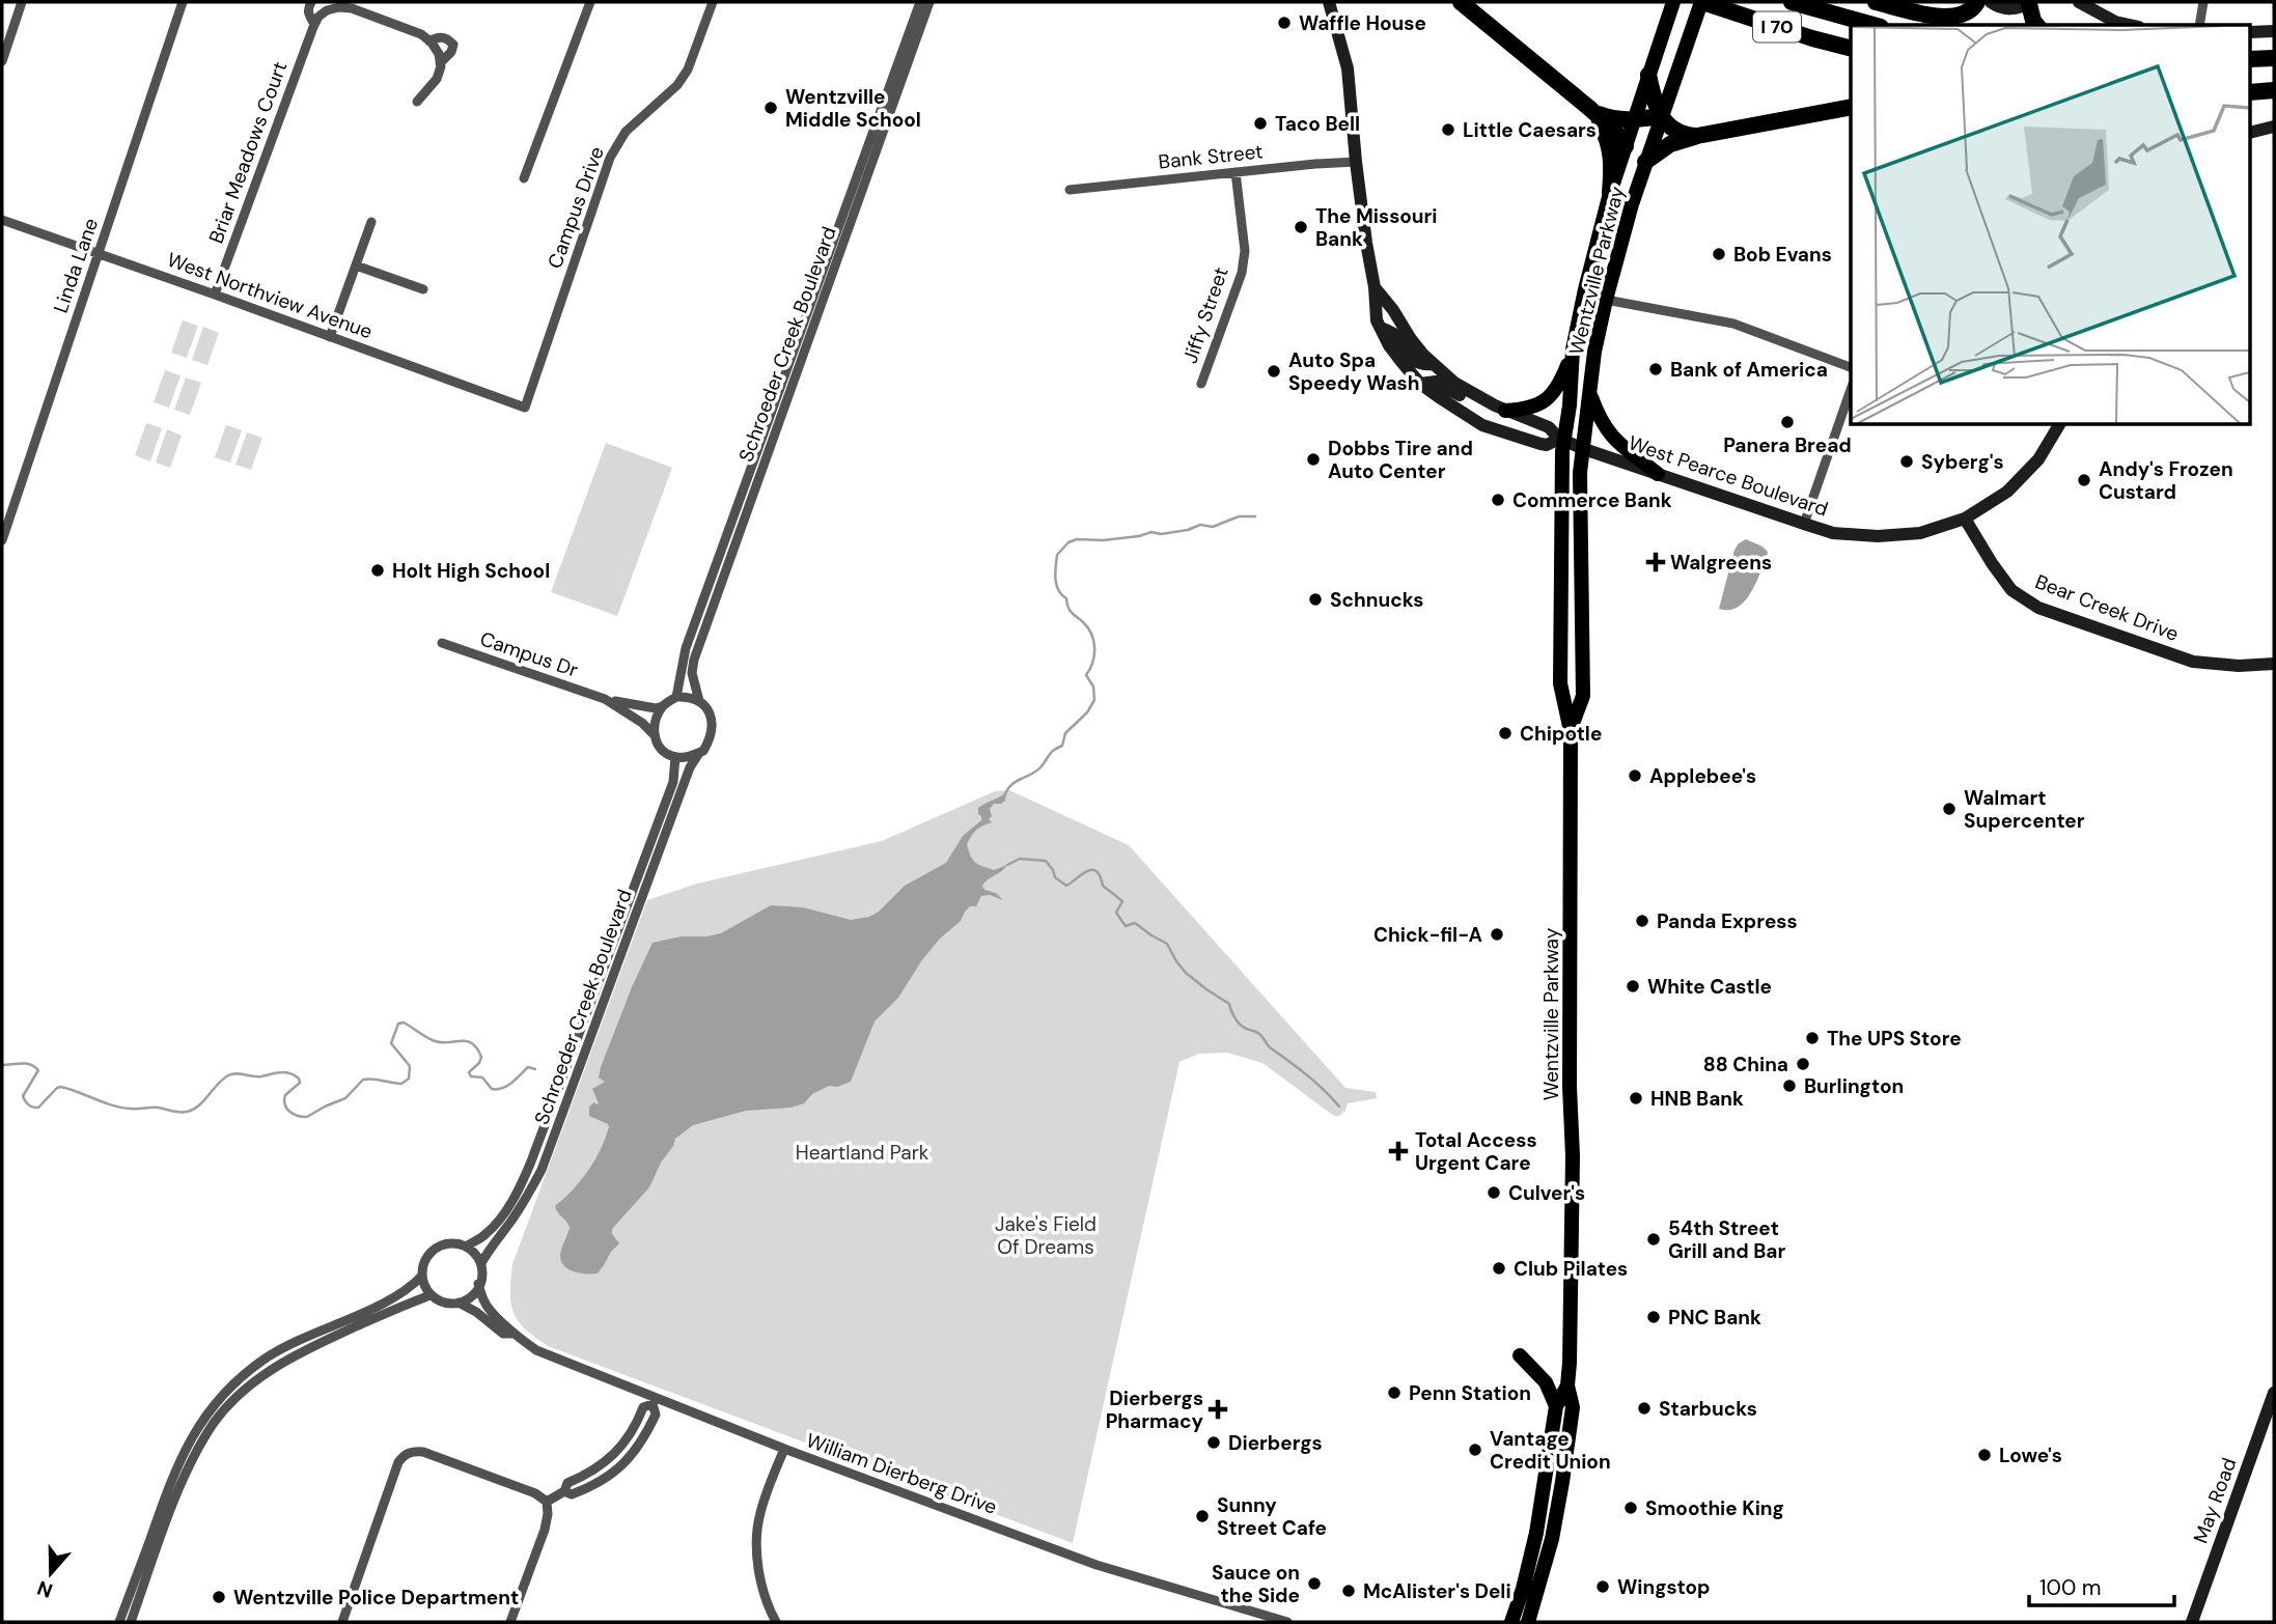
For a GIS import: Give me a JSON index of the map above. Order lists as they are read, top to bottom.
{
  "streets": {
    "highway": ["I 70"],
    "main road": ["Wentzville Parkway"],
    "street": [
      "Briar Meadows Court",
      "Bank Street",
      "Campus Drive",
      "Linda Lane",
      "West Northview Avenue",
      "Jiffy Street",
      "Schroeder Creek Boulevard",
      "West Pearce Boulevard",
      "Bear Creek Drive",
      "Campus Dr",
      "William Dierberg Drive",
      "May Road"
    ]
  },
  "crossings": [
    ["I 70", "Wentzville Parkway"],
    ["Briar Meadows Court", "West Northview Avenue"],
    ["Bank Street", "Jiffy Street"],
    ["Bank Street", "West Pearce Boulevard"],
    ["Campus Drive", "West Northview Avenue"],
    ["Linda Lane", "West Northview Avenue"],
    ["Wentzville Parkway", "West Pearce Boulevard"],
    ["Schroeder Creek Boulevard", "Campus Dr"],
    ["Schroeder Creek Boulevard", "William Dierberg Drive"],
    ["West Pearce Boulevard", "Bear Creek Drive"]
  ],
  "parks": ["Heartland Park", "Jake's Field Of Dreams"],
  "places": {
    "other": [
      "Waffle House",
      "Wentzville Middle School",
      "Taco Bell",
      "Little Caesars",
      "The Missouri Bank",
      "Bob Evans",
      "Bank of America",
      "Auto Spa Speedy Wash",
      "Panera Bread",
      "Dobbs Tire and Auto Center",
      "Syberg's",
      "Andy's Frozen Custard",
      "Commerce Bank",
      "Holt High School",
      "Schnucks",
      "Chipotle",
      "Applebee's",
      "Walmart Supercenter",
      "Panda Express",
      "Chick-fil-A",
      "White Castle",
      "The UPS Store",
      "88 China",
      "Burlington",
      "HNB Bank",
      "Culver's",
      "54th Street Grill and Bar",
      "Club Pilates",
      "PNC Bank",
      "Penn Station",
      "Starbucks",
      "Dierbergs",
      "Vantage Credit Union",
      "Lowe's",
      "Smoothie King",
      "Sunny Street Cafe",
      "Sauce on the Side",
      "Wingstop",
      "McAlister's Deli",
      "Wentzville Police Department"
    ],
    "health": ["Walgreens", "Total Access Urgent Care", "Dierbergs Pharmacy"]
  },
  "scale_bar": "100 m",
  "north": "bottom"
}
